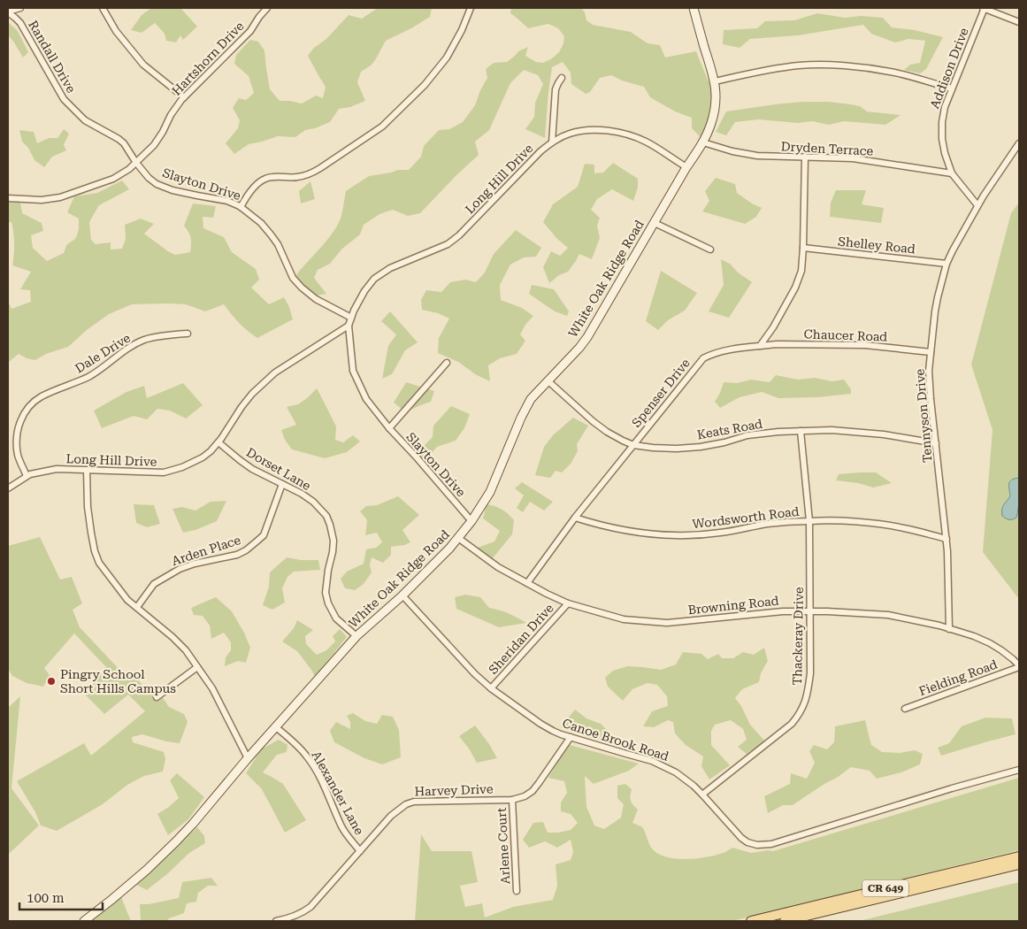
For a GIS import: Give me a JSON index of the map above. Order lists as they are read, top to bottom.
{
  "streets": {
    "main road": ["CR 649"],
    "street": [
      "Randall Drive",
      "Hartshorn Drive",
      "Addison Drive",
      "Dryden Terrace",
      "Long Hill Drive",
      "Slayton Drive",
      "Shelley Road",
      "White Oak Ridge Road",
      "Chaucer Road",
      "Dale Drive",
      "Spenser Drive",
      "Tennyson Drive",
      "Keats Road",
      "Dorset Lane",
      "Wordsworth Road",
      "Arden Place",
      "Browning Road",
      "Thackeray Drive",
      "Sheridan Drive",
      "Fielding Road",
      "Canoe Brook Road",
      "Harvey Drive",
      "Alexander Lane",
      "Arlene Court"
    ]
  },
  "crossings": [
    ["Randall Drive", "Hartshorn Drive"],
    ["Randall Drive", "Slayton Drive"],
    ["Hartshorn Drive", "Slayton Drive"],
    ["Addison Drive", "Dryden Terrace"],
    ["Addison Drive", "Tennyson Drive"],
    ["Dryden Terrace", "White Oak Ridge Road"],
    ["Long Hill Drive", "Slayton Drive"],
    ["Long Hill Drive", "White Oak Ridge Road"],
    ["Long Hill Drive", "Dale Drive"],
    ["Long Hill Drive", "Dorset Lane"],
    ["Slayton Drive", "White Oak Ridge Road"],
    ["Shelley Road", "Tennyson Drive"],
    ["White Oak Ridge Road", "Keats Road"],
    ["White Oak Ridge Road", "Dorset Lane"],
    ["White Oak Ridge Road", "Browning Road"],
    ["White Oak Ridge Road", "Canoe Brook Road"],
    ["White Oak Ridge Road", "Alexander Lane"],
    ["Chaucer Road", "Spenser Drive"],
    ["Chaucer Road", "Tennyson Drive"],
    ["Spenser Drive", "Keats Road"],
    ["Spenser Drive", "Wordsworth Road"],
    ["Spenser Drive", "Browning Road"],
    ["Tennyson Drive", "Keats Road"],
    ["Tennyson Drive", "Wordsworth Road"],
    ["Tennyson Drive", "Browning Road"],
    ["Keats Road", "Thackeray Drive"],
    ["Dorset Lane", "Arden Place"],
    ["Wordsworth Road", "Thackeray Drive"],
    ["Browning Road", "Thackeray Drive"],
    ["Browning Road", "Sheridan Drive"],
    ["Browning Road", "Fielding Road"],
    ["Thackeray Drive", "Canoe Brook Road"],
    ["Sheridan Drive", "Canoe Brook Road"],
    ["Canoe Brook Road", "Harvey Drive"],
    ["Harvey Drive", "Alexander Lane"],
    ["Harvey Drive", "Arlene Court"]
  ],
  "places": ["Pingry School Short Hills Campus"],
  "scale_bar": "100 m"
}
